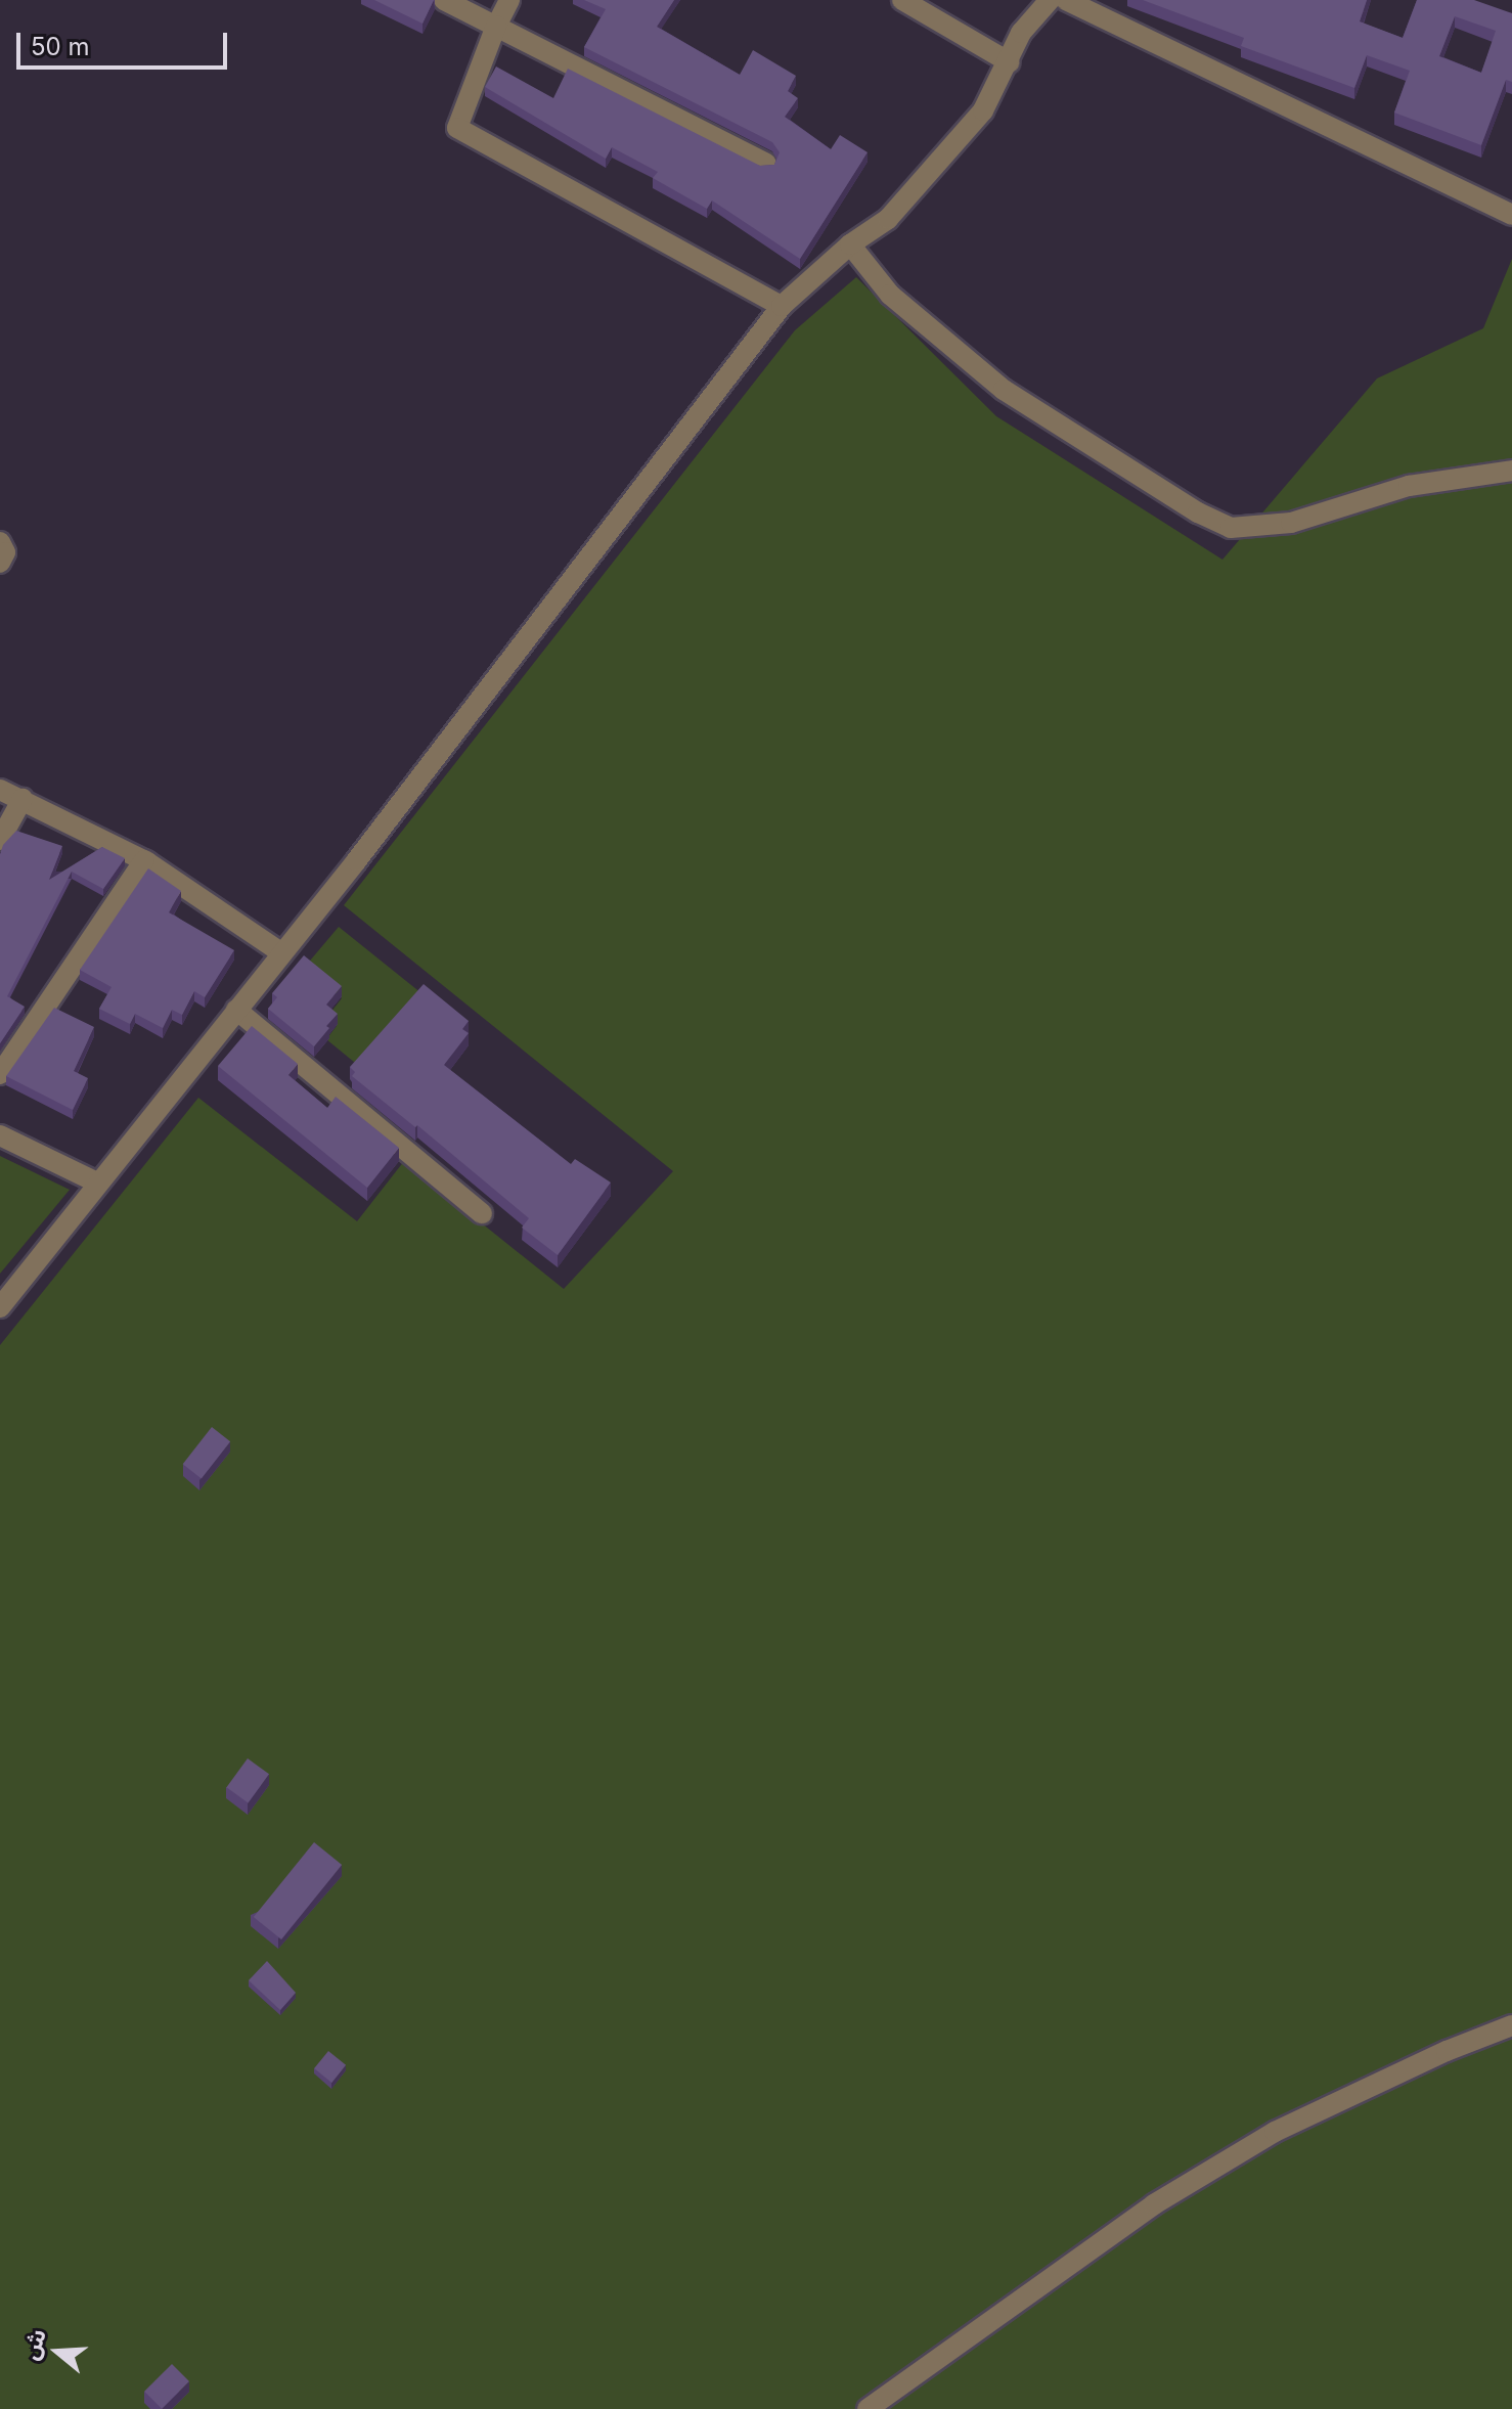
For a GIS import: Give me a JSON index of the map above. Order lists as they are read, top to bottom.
{
  "scale_bar": "50 m",
  "north": "left"
}
